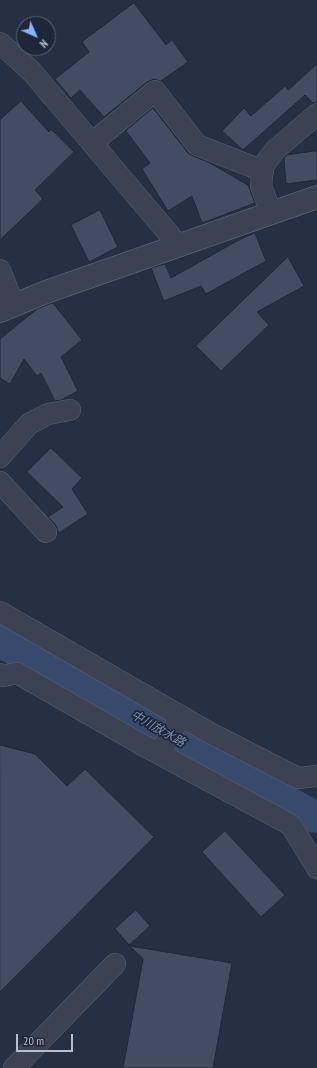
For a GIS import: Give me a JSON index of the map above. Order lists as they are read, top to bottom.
{
  "water": ["中川放水路"],
  "scale_bar": "20 m",
  "north": "bottom right"
}
